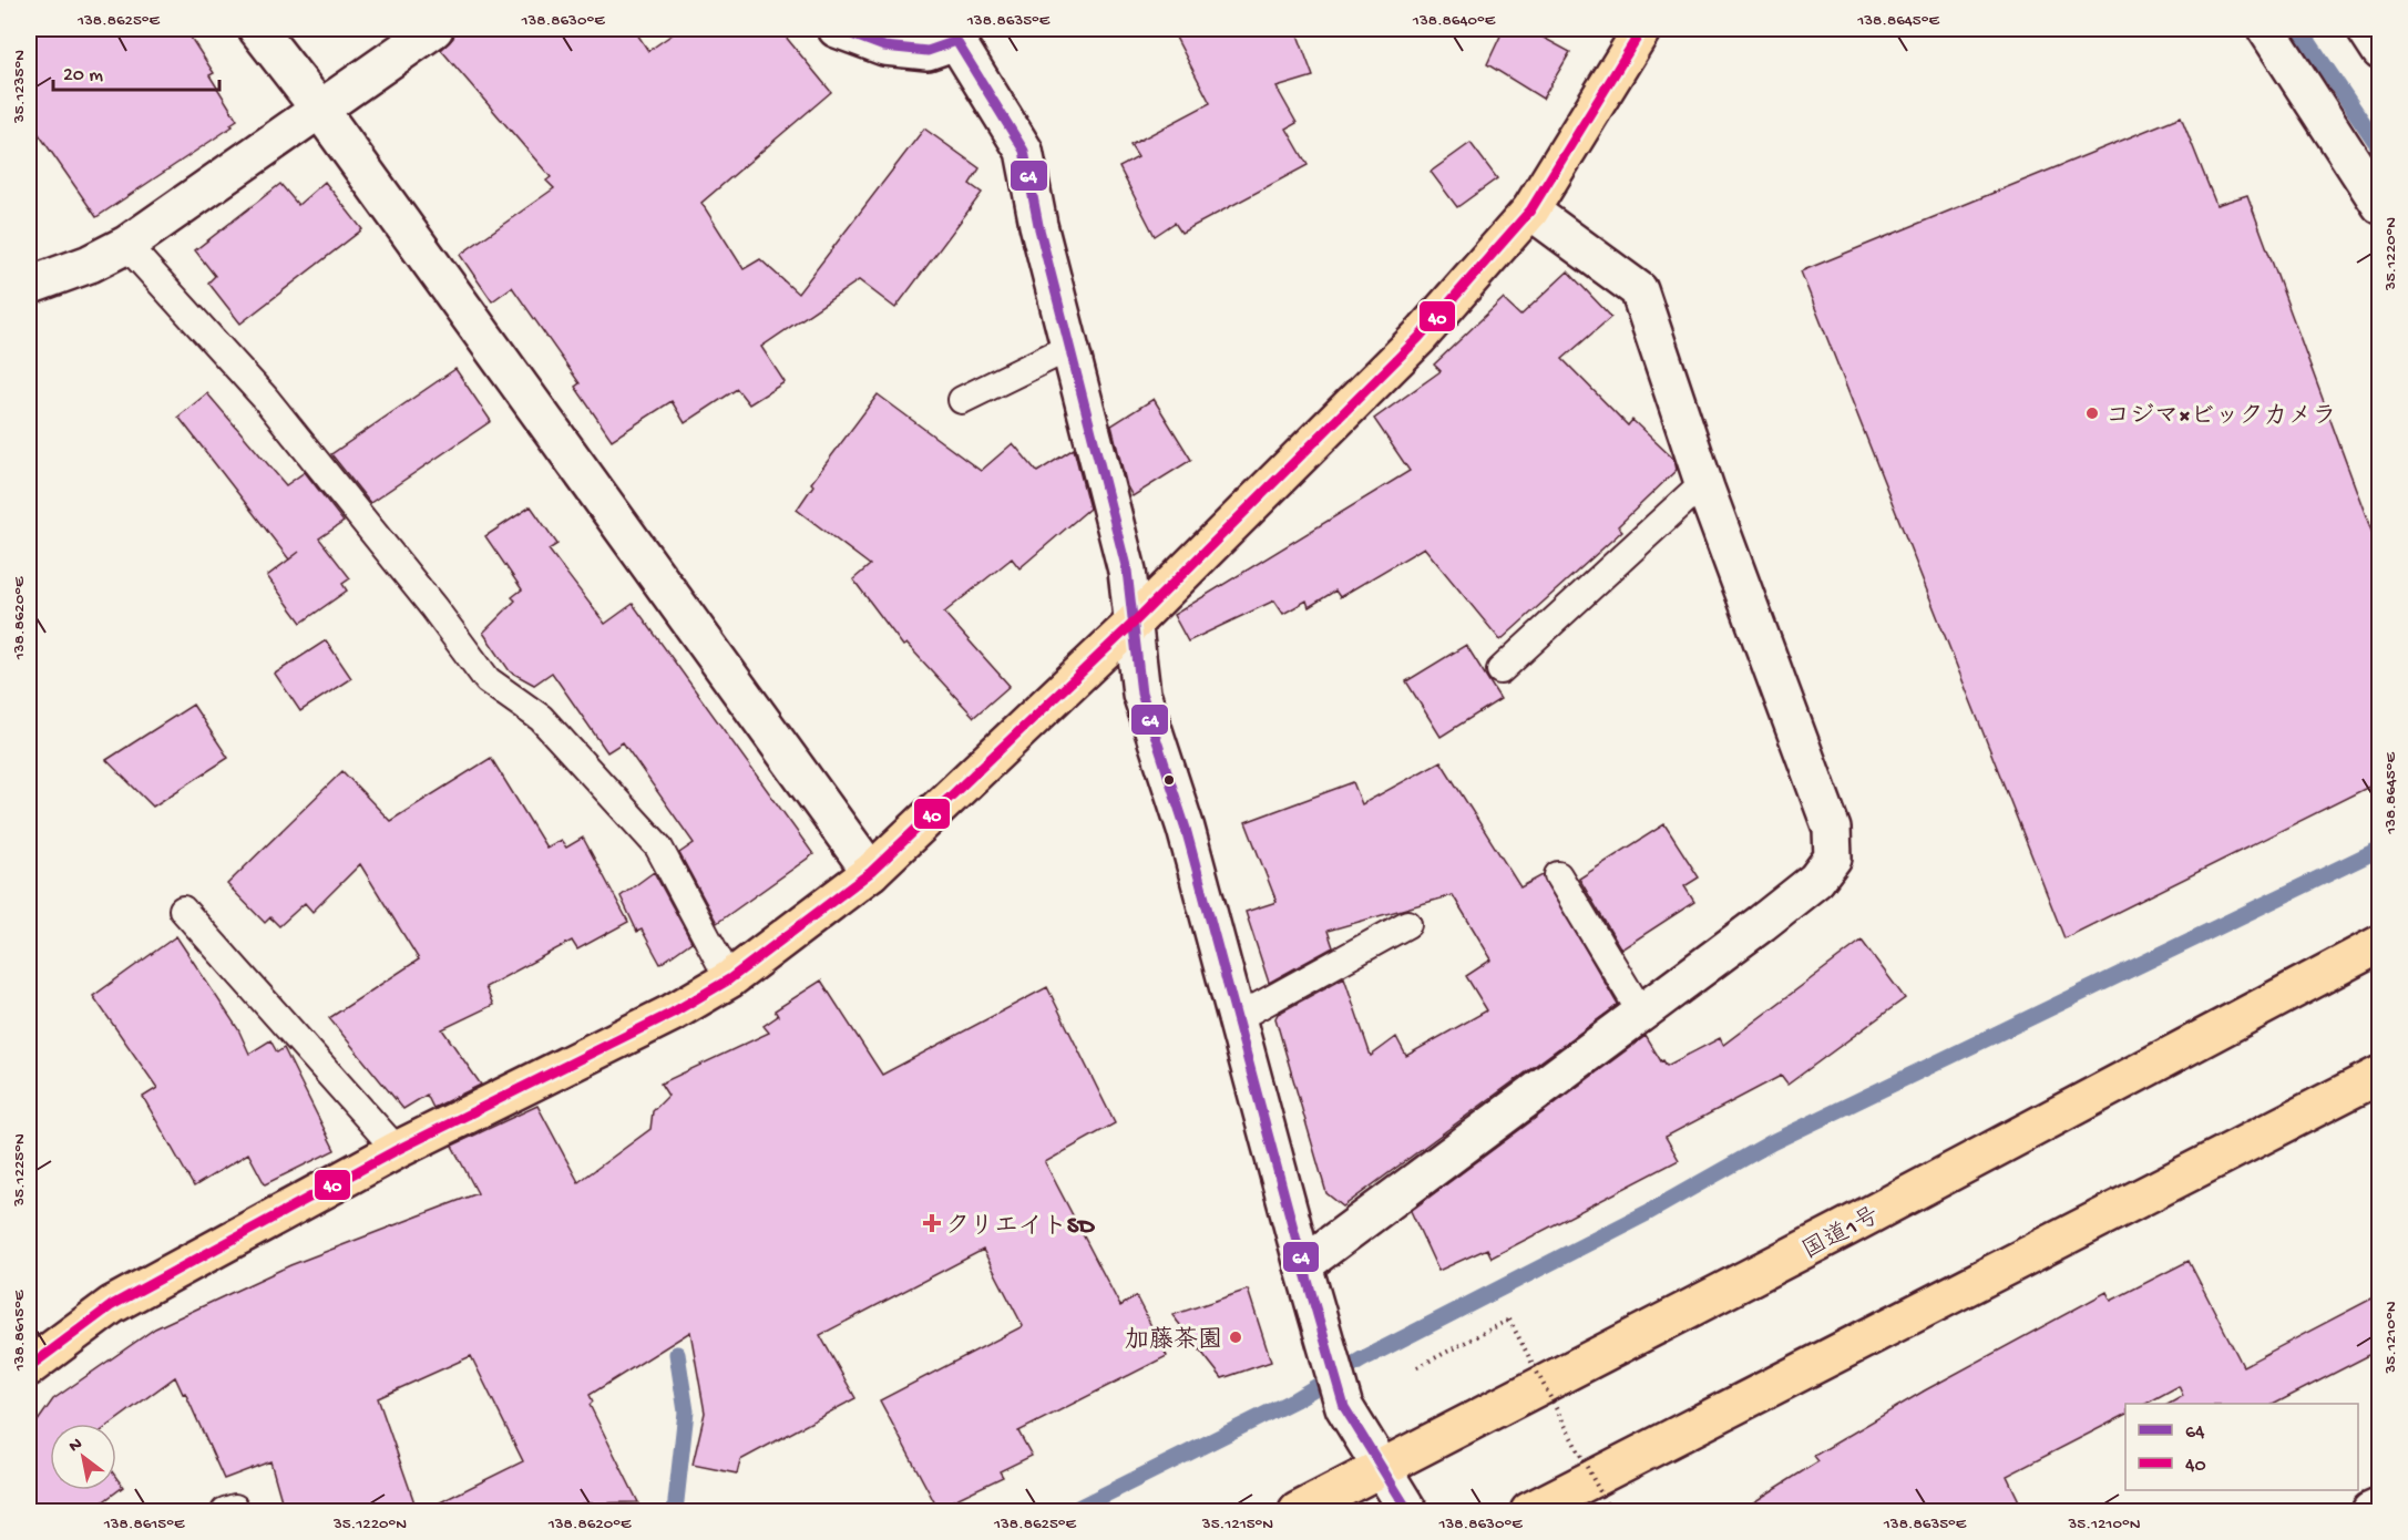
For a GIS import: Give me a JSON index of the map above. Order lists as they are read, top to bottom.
{
  "streets": {
    "main road": ["国道1号"]
  },
  "places": {
    "other": ["コジマ×ビックカメラ", "加藤茶園"],
    "health": ["クリエイトSD"]
  },
  "lines": ["transit line 64", "transit line 40"],
  "legend": ["64", "40"],
  "scale_bar": "20 m",
  "north": "top left",
  "coordinates": [
    "138.8625°E",
    "138.8630°E",
    "138.8635°E",
    "138.8640°E",
    "138.8645°E",
    "35.1235°N",
    "35.1220°N",
    "138.8620°E",
    "35.1225°N",
    "138.8615°E",
    "35.1210°N",
    "35.1215°N"
  ]
}
